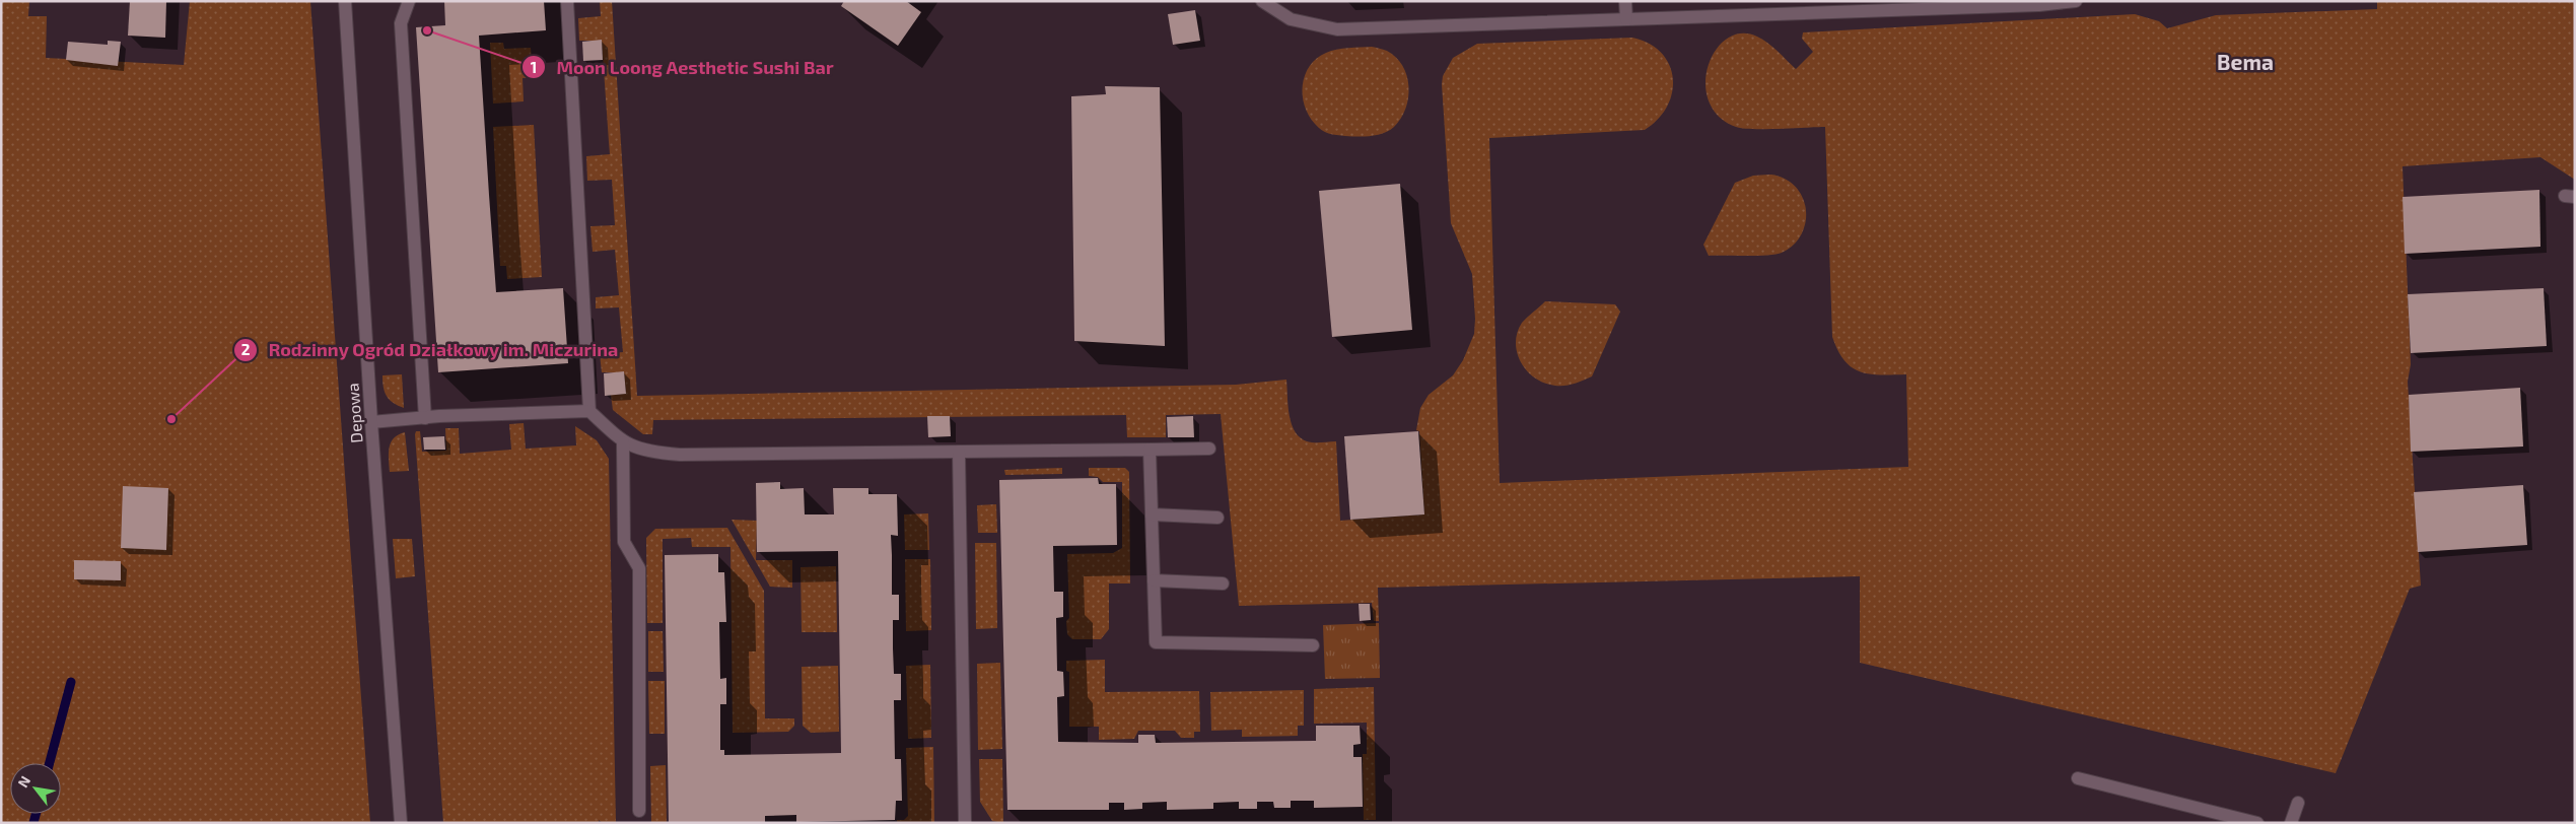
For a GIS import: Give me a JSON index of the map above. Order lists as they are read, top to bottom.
{
  "streets": {
    "street": ["Depowa"]
  },
  "districts": ["Bema"],
  "places": ["Moon Loong Aesthetic Sushi Bar", "Rodzinny Ogród Działkowy im. Miczurina"],
  "north": "top left"
}
